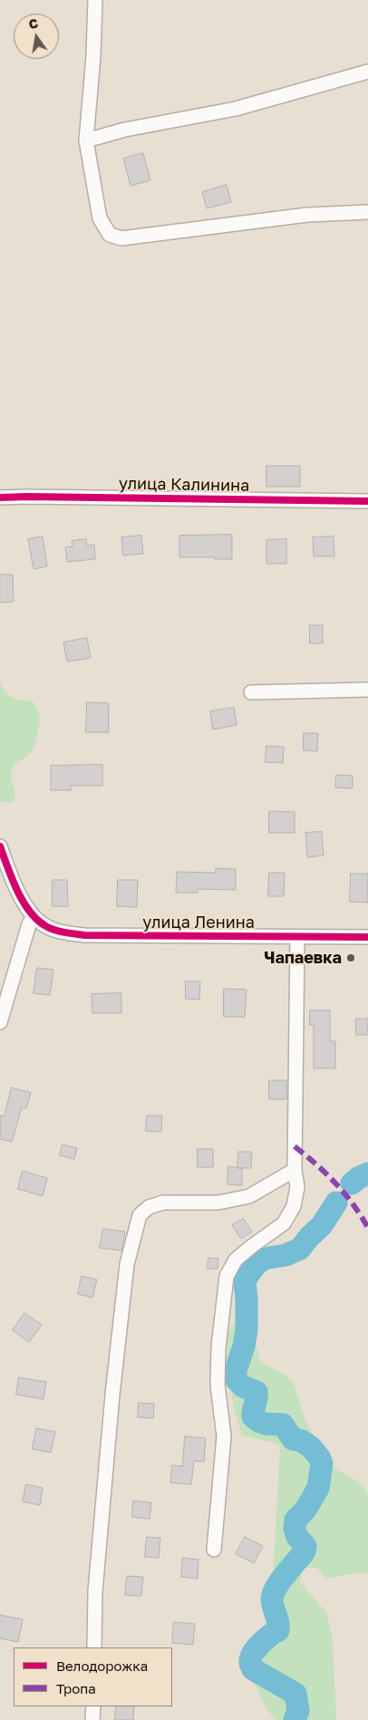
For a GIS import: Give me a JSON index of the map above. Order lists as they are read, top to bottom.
{
  "streets": {
    "street": ["улица Калинина", "улица Ленина"]
  },
  "places": ["Чапаевка"],
  "legend": ["Велодорожка", "Тропа"],
  "north": "top"
}
